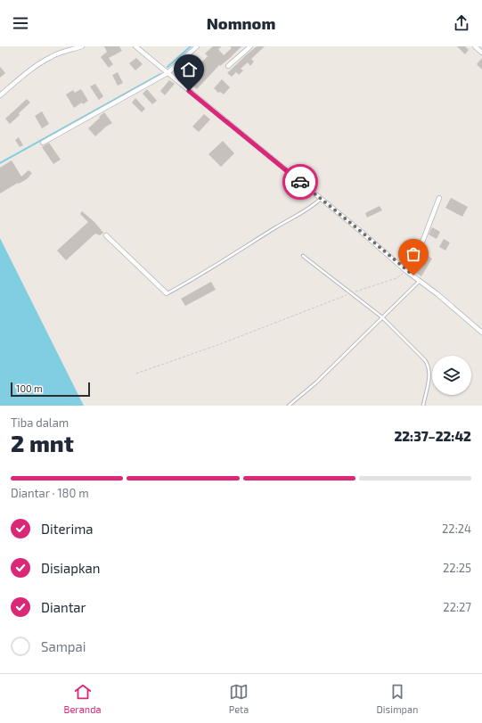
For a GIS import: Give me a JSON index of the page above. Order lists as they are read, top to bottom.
{
  "scale_bar": "100 m",
  "page": {
    "header": "Nomnom",
    "scale": "100 m",
    "heading": ["2 mnt", "Tiba dalam", "22:37–22:42"],
    "bar": "Diantar · 180 m",
    "list": [
      ["Diterima", "22:24"],
      ["Disiapkan", "22:25"],
      ["Diantar", "22:27"],
      "Sampai"
    ],
    "tabs": ["Beranda", "Peta", "Disimpan"]
  }
}
